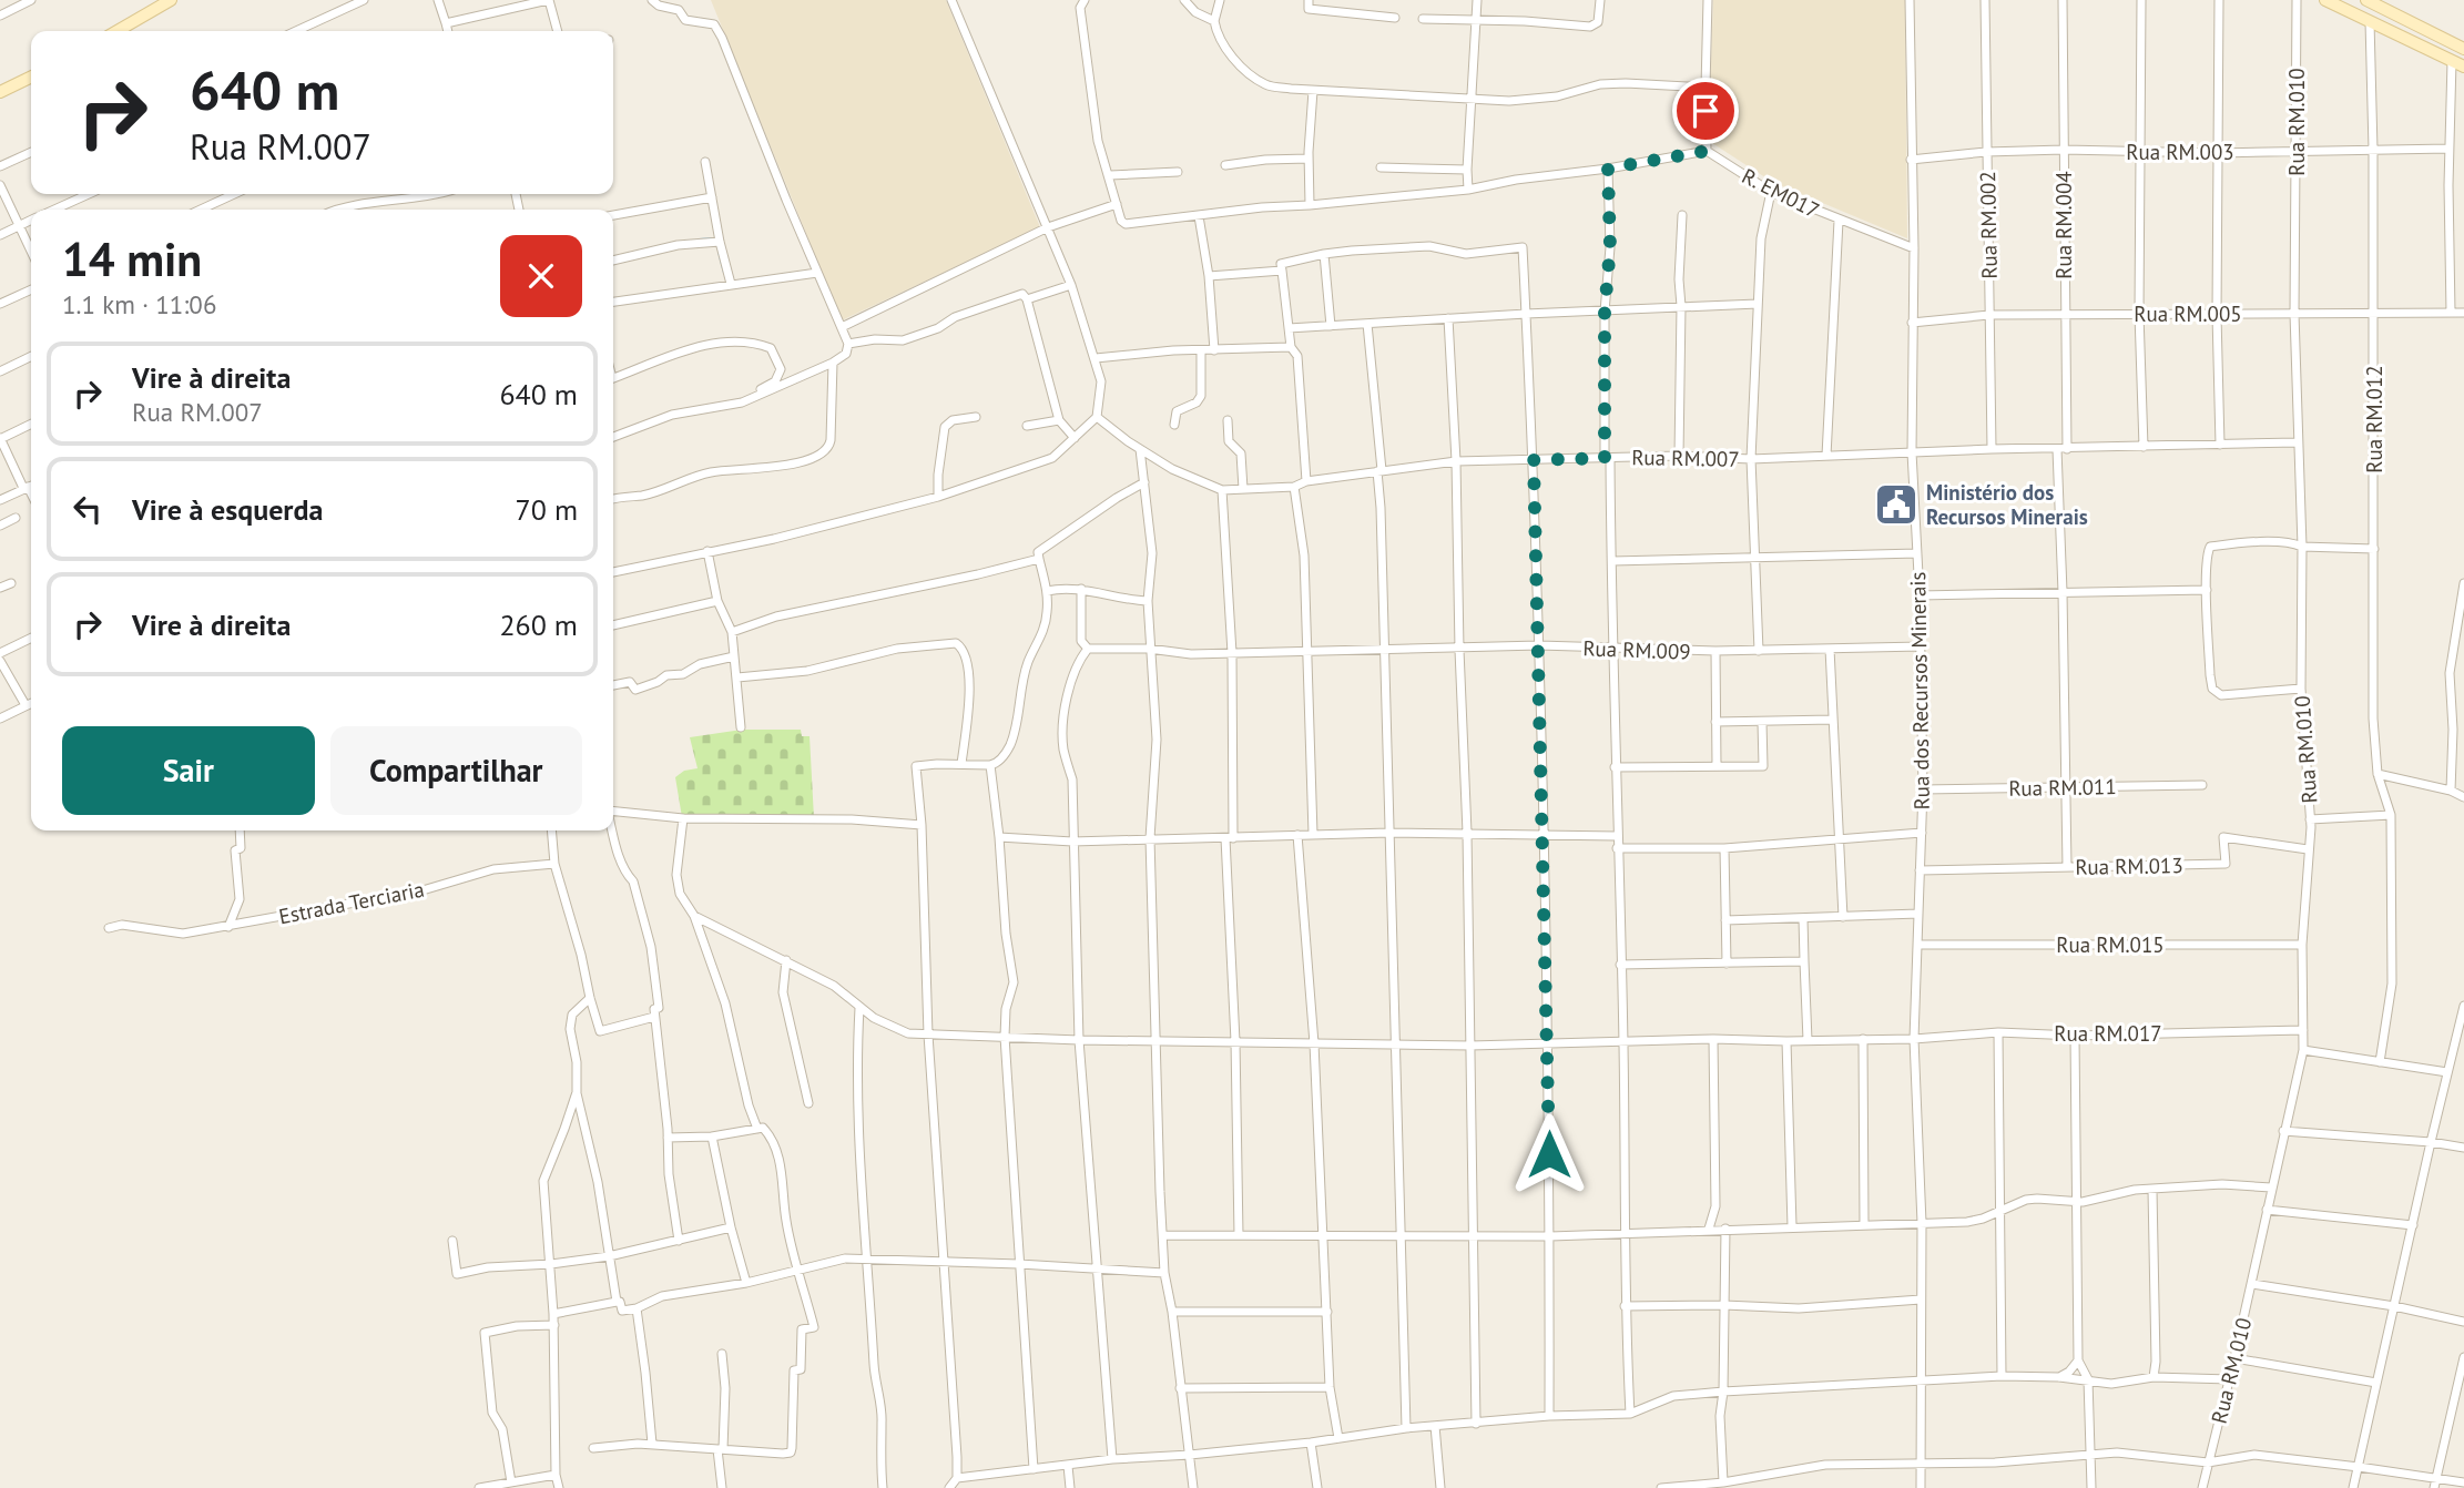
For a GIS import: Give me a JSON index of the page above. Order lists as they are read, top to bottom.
{
  "streets": {
    "street": [
      "Rua RM.010",
      "Rua RM.003",
      "R. EM017",
      "Rua RM.002",
      "Rua RM.004",
      "Rua RM.005",
      "Rua RM.012",
      "Rua RM.007",
      "Rua RM.009",
      "Rua dos Recursos Minerais",
      "Rua RM.011",
      "Rua RM.013",
      "Estrada Terciaria",
      "Rua RM.015",
      "Rua RM.017"
    ]
  },
  "crossings": [
    ["Rua RM.010", "Rua RM.003"],
    ["Rua RM.010", "Rua RM.005"],
    ["Rua RM.010", "Rua RM.007"],
    ["Rua RM.010", "Rua RM.013"],
    ["Rua RM.010", "Rua RM.015"],
    ["Rua RM.010", "Rua RM.017"],
    ["Rua RM.003", "Rua RM.002"],
    ["Rua RM.003", "Rua RM.004"],
    ["Rua RM.003", "Rua RM.012"],
    ["Rua RM.003", "Rua dos Recursos Minerais"],
    ["R. EM017", "Rua dos Recursos Minerais"],
    ["Rua RM.002", "Rua RM.005"],
    ["Rua RM.002", "Rua RM.007"],
    ["Rua RM.004", "Rua RM.005"],
    ["Rua RM.004", "Rua RM.007"],
    ["Rua RM.005", "Rua RM.012"],
    ["Rua RM.005", "Rua dos Recursos Minerais"],
    ["Rua RM.007", "Rua dos Recursos Minerais"],
    ["Rua RM.009", "Rua dos Recursos Minerais"],
    ["Rua dos Recursos Minerais", "Rua RM.011"],
    ["Rua dos Recursos Minerais", "Rua RM.013"],
    ["Rua dos Recursos Minerais", "Rua RM.015"],
    ["Rua dos Recursos Minerais", "Rua RM.017"]
  ],
  "places": {
    "public building": ["Ministério dos Recursos Minerais"]
  },
  "page": {
    "turn": ["640 m", "Rua RM.007"],
    "heading": ["14 min", "1.1 km · 11:06"],
    "list": [
      {
        "name": "Vire à direita",
        "note": "Rua RM.007",
        "value": "640 m"
      },
      {
        "name": "Vire à esquerda",
        "value": "70 m"
      },
      {
        "name": "Vire à direita",
        "value": "260 m"
      }
    ],
    "buttons": ["Sair", "Compartilhar"]
  }
}
